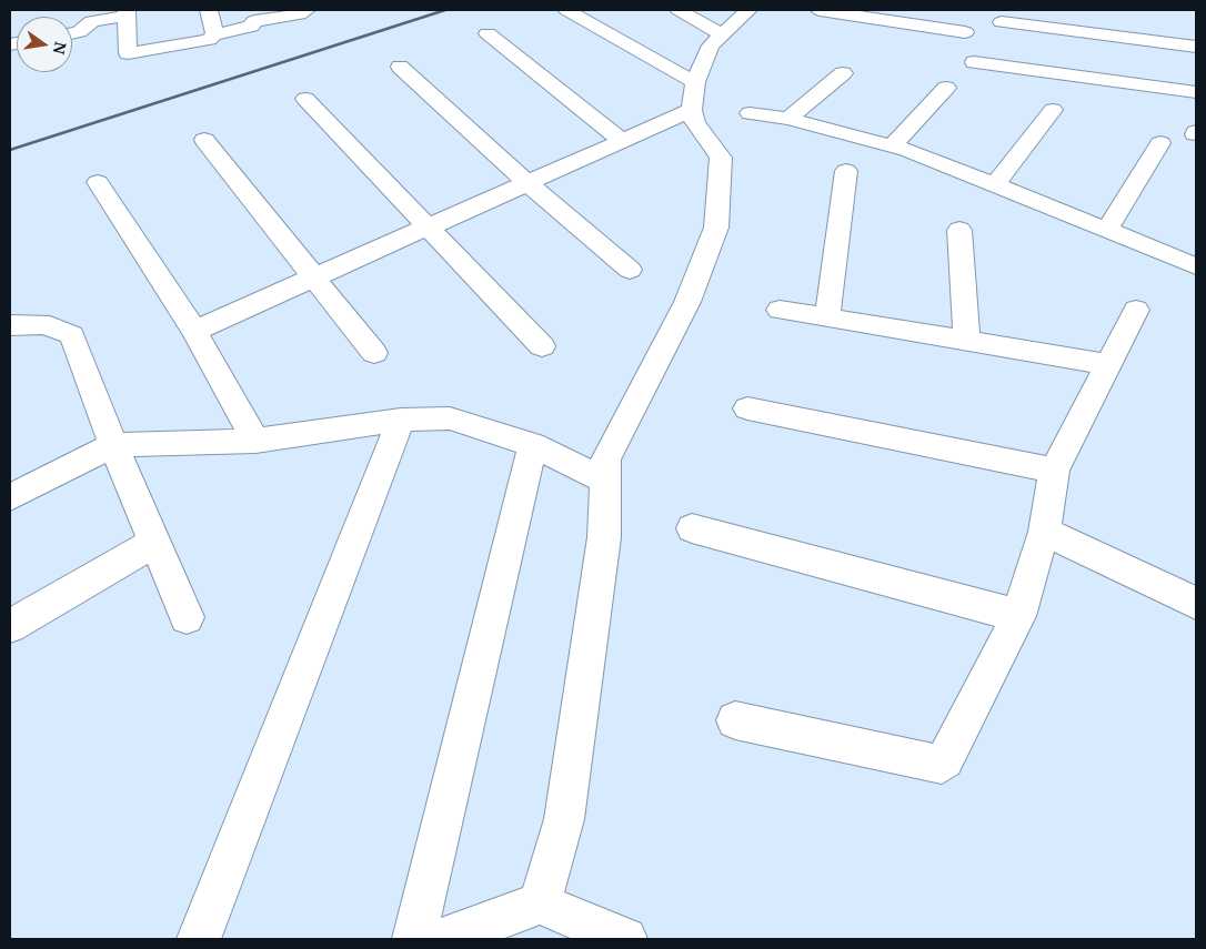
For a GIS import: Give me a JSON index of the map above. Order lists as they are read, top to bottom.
{
  "north": "right"
}
